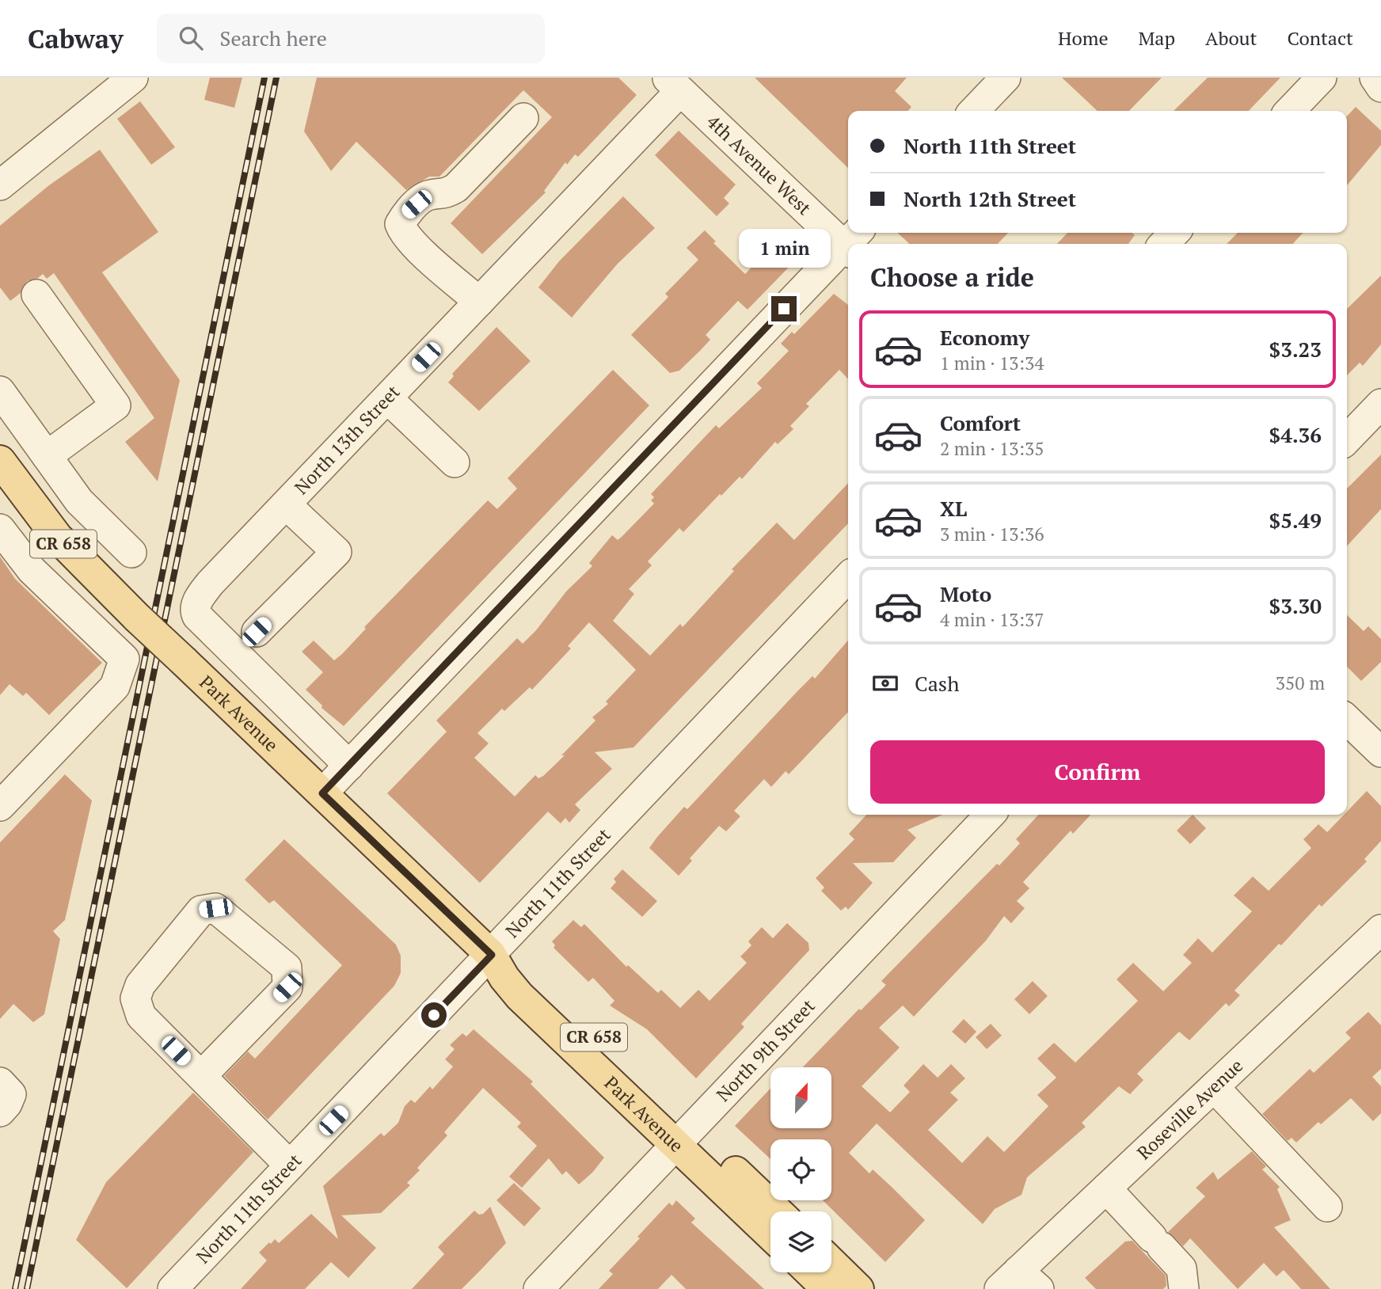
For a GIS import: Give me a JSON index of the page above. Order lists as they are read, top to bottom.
{
  "streets": {
    "main road": ["CR 658", "Park Avenue"],
    "street": [
      "4th Avenue West",
      "North 13th Street",
      "North 11th Street",
      "North 9th Street",
      "Roseville Avenue"
    ]
  },
  "crossings": [
    ["4th Avenue West", "North 13th Street"],
    ["Park Avenue", "North 11th Street"],
    ["Park Avenue", "North 9th Street"]
  ],
  "north": "top",
  "page": {
    "header": "Cabway",
    "search": "Search here",
    "nav": [
      "Home",
      "Map",
      "About",
      "Contact"
    ],
    "banner": ["North 11th Street", "North 12th Street"],
    "bubble": "1 min",
    "heading": "Choose a ride",
    "list": [
      {
        "name": "Economy",
        "note": "1 min · 13:34",
        "value": "$3.23"
      },
      {
        "name": "Comfort",
        "note": "2 min · 13:35",
        "value": "$4.36"
      },
      {
        "name": "XL",
        "note": "3 min · 13:36",
        "value": "$5.49"
      },
      {
        "name": "Moto",
        "note": "4 min · 13:37",
        "value": "$3.30"
      }
    ],
    "pay": ["Cash", "350 m"],
    "buttons": "Confirm"
  }
}
